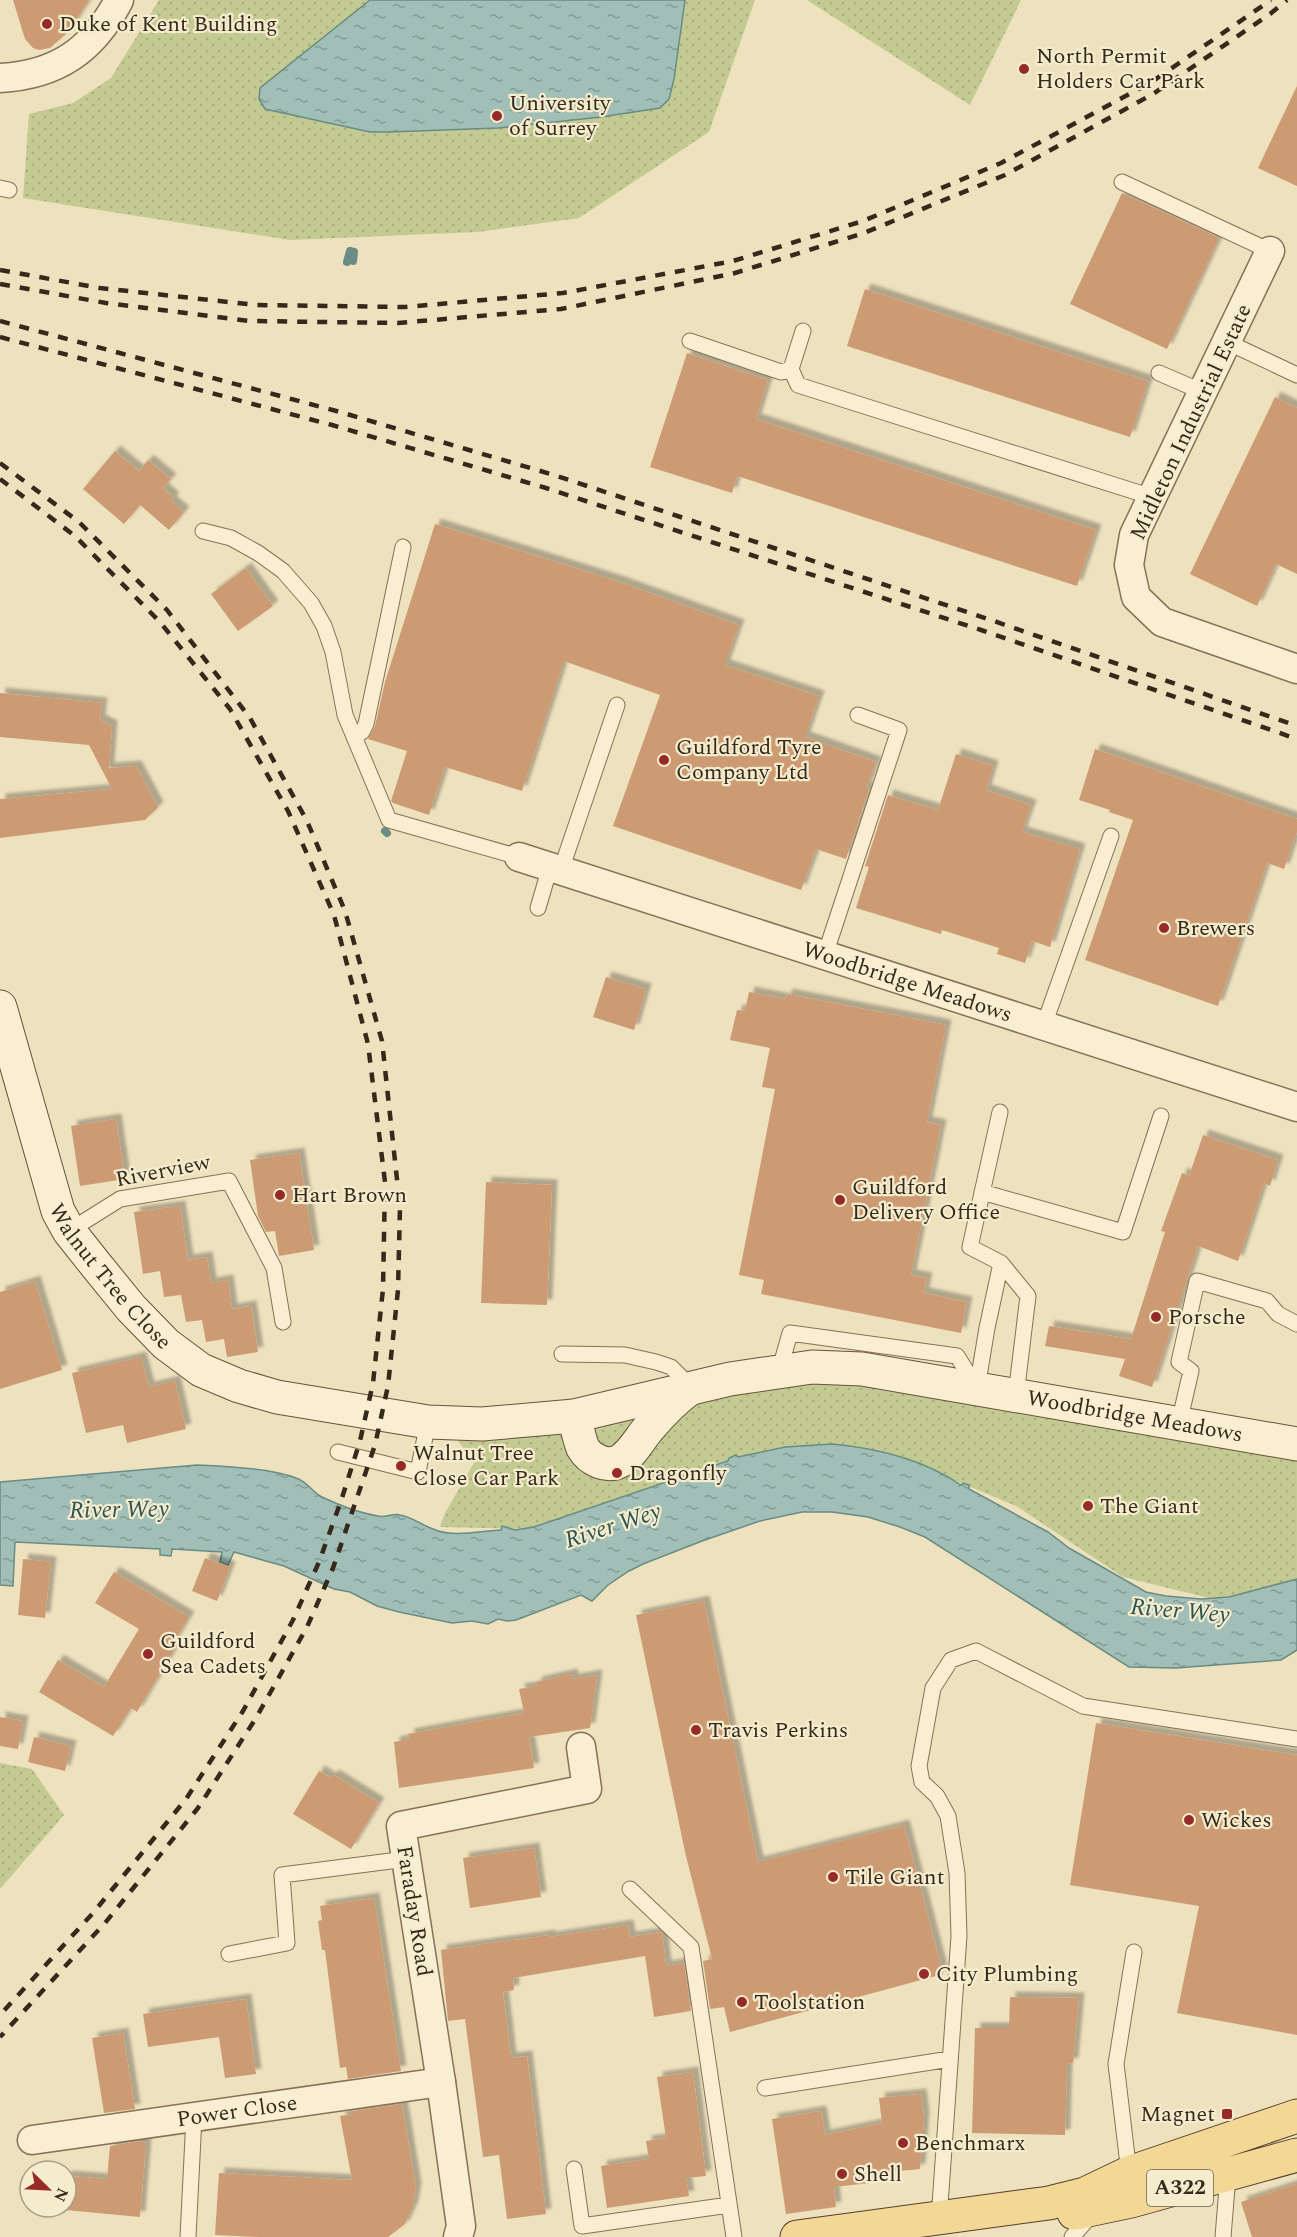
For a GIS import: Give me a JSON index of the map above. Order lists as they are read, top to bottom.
{
  "streets": {
    "main road": ["A322"],
    "street": [
      "Midleton Industrial Estate",
      "Woodbridge Meadows",
      "Walnut Tree Close",
      "Faraday Road",
      "Power Close"
    ],
    "lane": ["Riverview"]
  },
  "crossings": [
    ["Woodbridge Meadows", "Walnut Tree Close"],
    ["Riverview", "Walnut Tree Close"],
    ["Faraday Road", "Power Close"]
  ],
  "water": ["River Wey"],
  "places": {
    "other": [
      "Duke of Kent Building",
      "North Permit Holders Car Park",
      "University of Surrey",
      "Guildford Tyre Company Ltd",
      "Brewers",
      "Hart Brown",
      "Guildford Delivery Office",
      "Porsche",
      "Walnut Tree Close Car Park",
      "Dragonfly",
      "The Giant",
      "Guildford Sea Cadets",
      "Travis Perkins",
      "Wickes",
      "Tile Giant",
      "City Plumbing",
      "Toolstation",
      "Benchmarx",
      "Shell"
    ],
    "transit": ["Magnet"]
  },
  "north": "bottom right"
}
